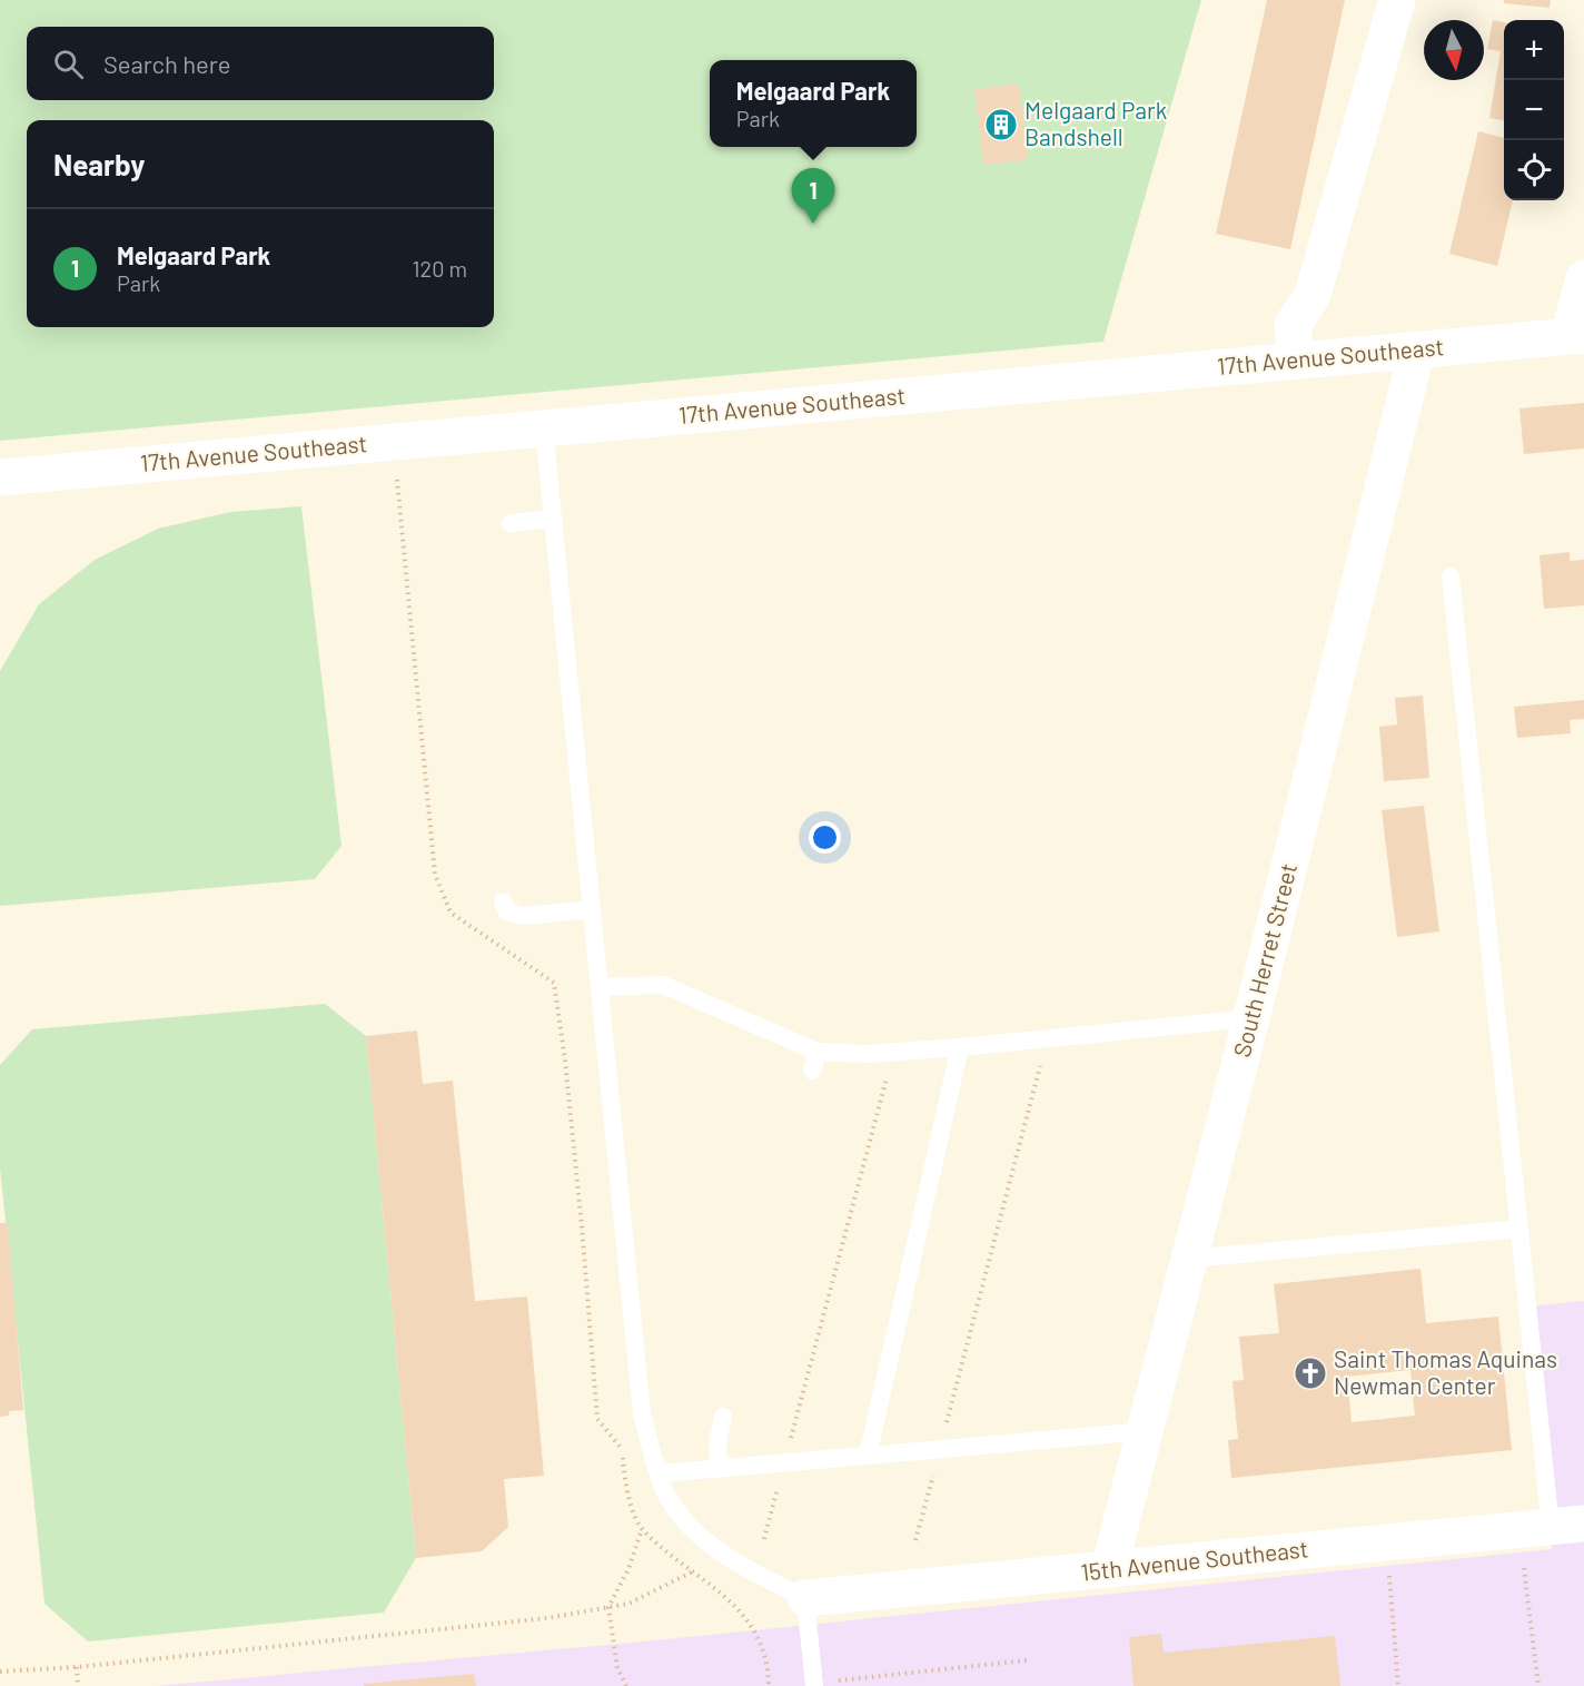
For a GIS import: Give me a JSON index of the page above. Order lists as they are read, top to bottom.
{
  "streets": {
    "street": ["17th Avenue Southeast", "South Herret Street", "15th Avenue Southeast"]
  },
  "crossings": [
    ["17th Avenue Southeast", "South Herret Street"],
    ["South Herret Street", "15th Avenue Southeast"]
  ],
  "places": {
    "building": ["Melgaard Park Bandshell"],
    "church": ["Saint Thomas Aquinas Newman Center"]
  },
  "north": "bottom",
  "page": {
    "map_buttons": ["+", "−"],
    "search": "Search here",
    "popup": ["Melgaard Park", "Park"],
    "heading": "Nearby",
    "pins": "1",
    "list": [
      {
        "mark": "1",
        "name": "Melgaard Park",
        "note": "Park",
        "value": "120 m"
      }
    ]
  }
}
